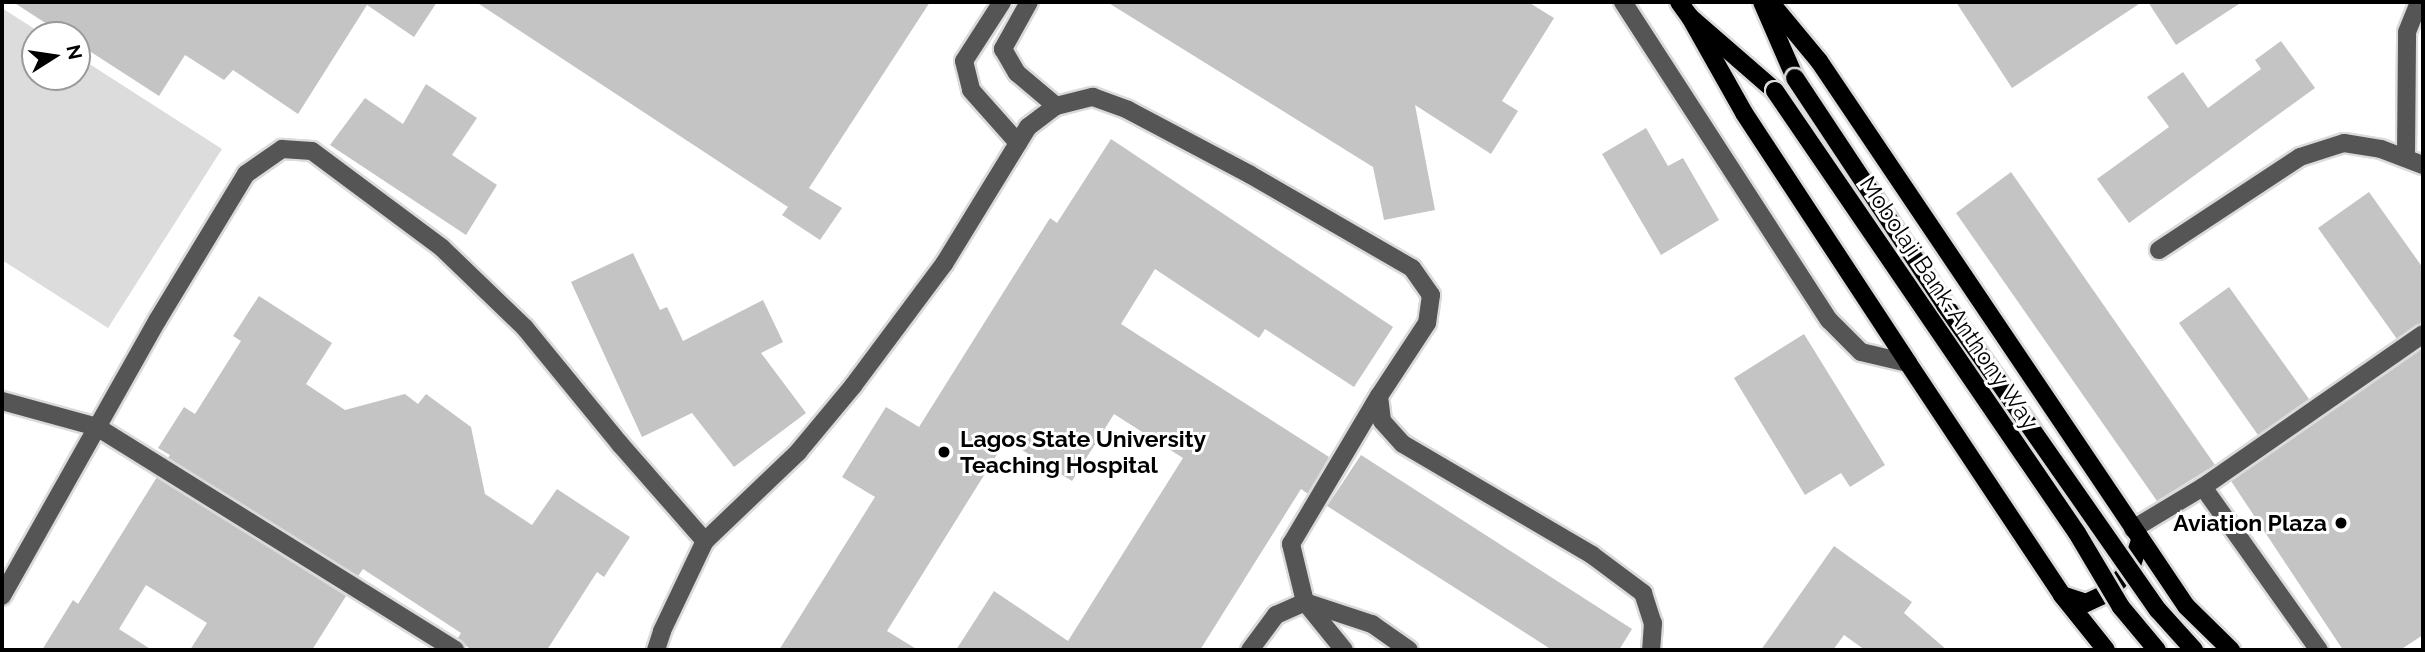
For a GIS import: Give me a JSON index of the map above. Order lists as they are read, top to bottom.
{
  "streets": {
    "main road": ["Mobolaji Bank-Anthony Way"]
  },
  "places": ["Lagos State University Teaching Hospital", "Aviation Plaza"],
  "north": "right"
}
